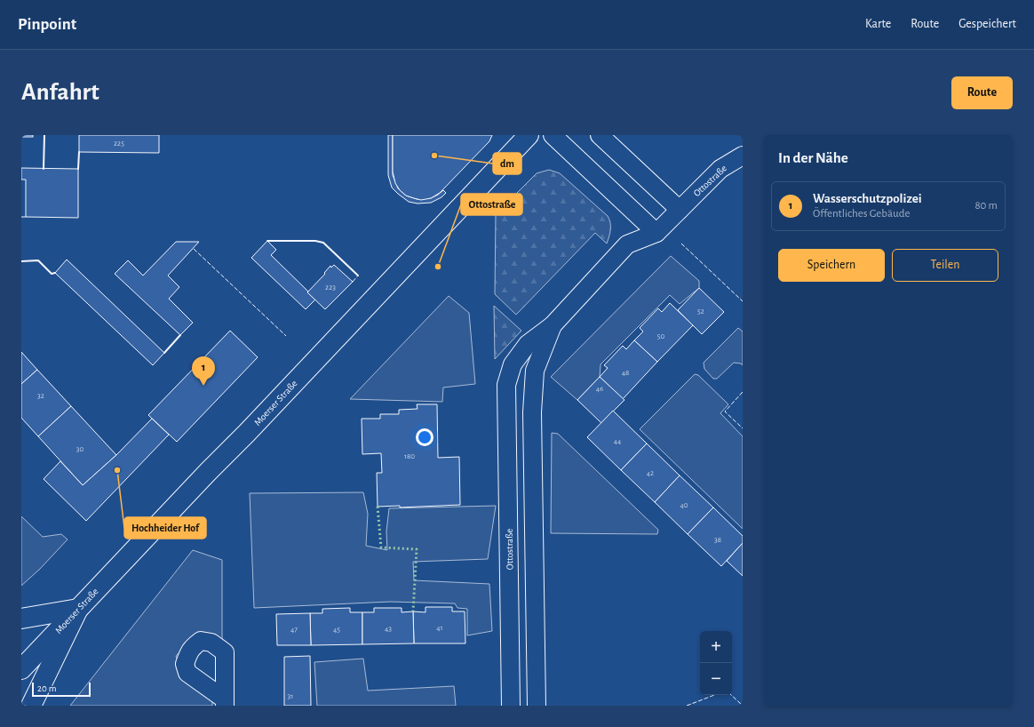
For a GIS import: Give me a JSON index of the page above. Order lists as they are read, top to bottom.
{
  "streets": {
    "main road": ["Moerser Straße"],
    "street": ["Ottostraße"]
  },
  "places": ["dm", "Ottostraße", "Hochheider Hof"],
  "house_numbers": [
    "225",
    "223",
    "52",
    "50",
    "48",
    "46",
    "32",
    "44",
    "30",
    "180",
    "42",
    "40",
    "38",
    "41",
    "43",
    "47",
    "45",
    "31"
  ],
  "scale_bar": "20 m",
  "page": {
    "header": "Pinpoint",
    "nav": ["Karte", "Route", "Gespeichert"],
    "buttons": [
      "Route",
      ["Speichern", "Teilen"]
    ],
    "title": "Anfahrt",
    "heading": "In der Nähe",
    "list": [
      {
        "mark": "1",
        "name": "Wasserschutzpolizei",
        "note": "Öffentliches Gebäude",
        "value": "80 m"
      }
    ],
    "pins": "1",
    "map_buttons": ["+", "−"],
    "scale": "20 m"
  }
}
